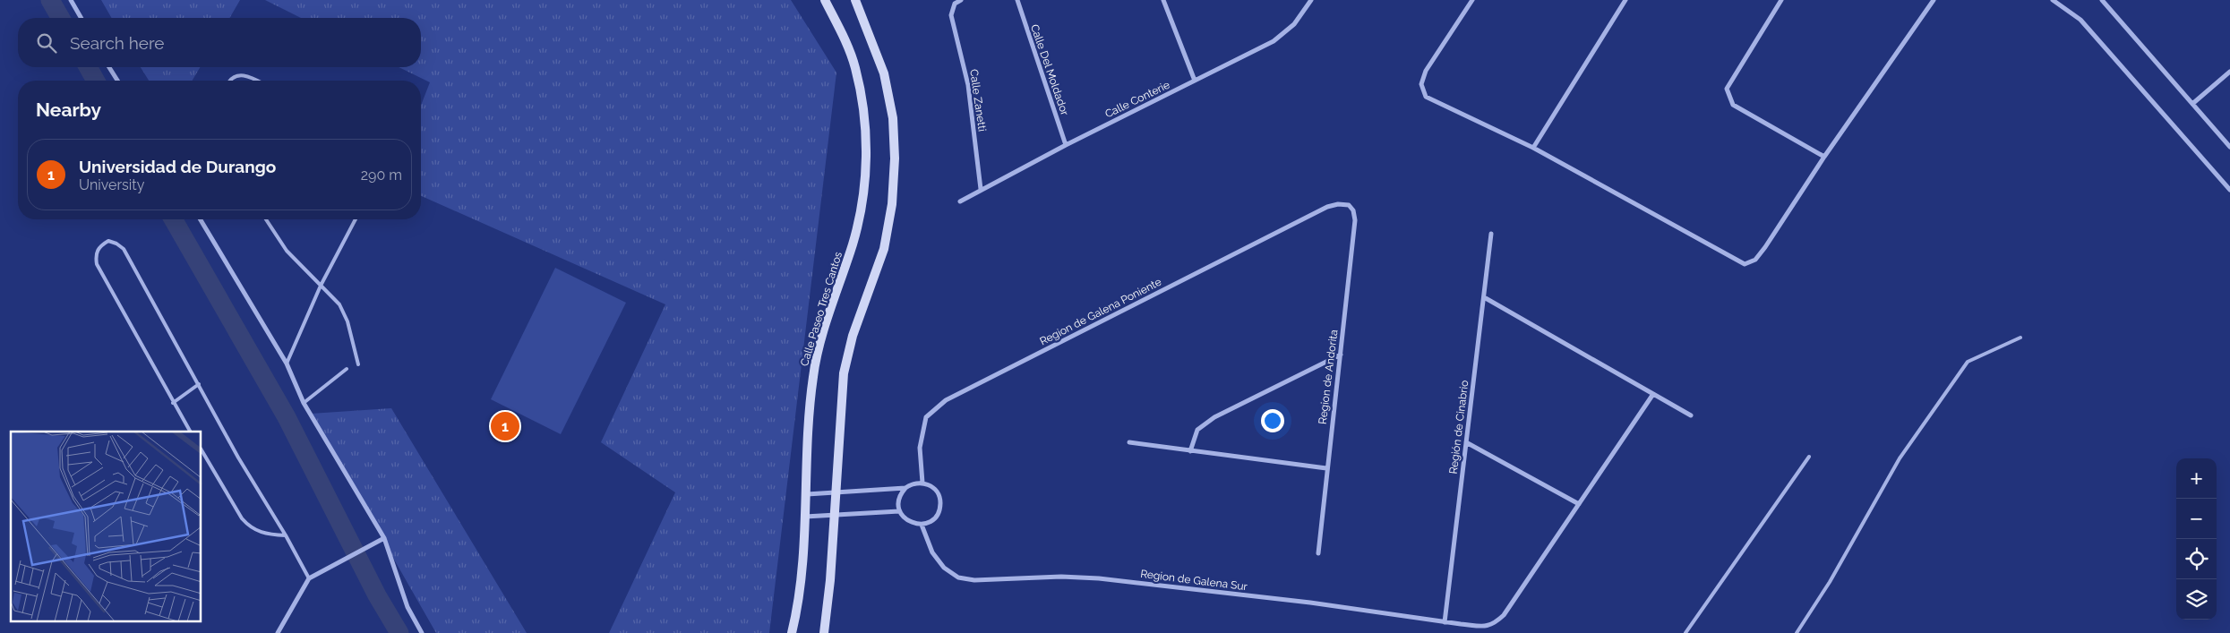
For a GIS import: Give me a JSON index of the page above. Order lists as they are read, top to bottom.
{
  "streets": {
    "street": [
      "Calle Del Moldador",
      "Calle Conterie",
      "Calle Zanetti",
      "Calle Paseo Tres Cantos",
      "Region de Galena Poniente",
      "Region de Andorita",
      "Región de Cinabrio",
      "Region de Galena Sur"
    ]
  },
  "crossings": [
    ["Calle Del Moldador", "Calle Conterie"],
    ["Calle Conterie", "Calle Zanetti"],
    ["Region de Galena Poniente", "Region de Andorita"],
    ["Region de Galena Poniente", "Region de Galena Sur"],
    ["Región de Cinabrio", "Region de Galena Sur"]
  ],
  "page": {
    "search": "Search here",
    "heading": "Nearby",
    "list": [
      {
        "mark": "1",
        "name": "Universidad de Durango",
        "note": "University",
        "value": "290 m"
      }
    ],
    "pins": "1",
    "map_buttons": ["+", "−"]
  }
}
